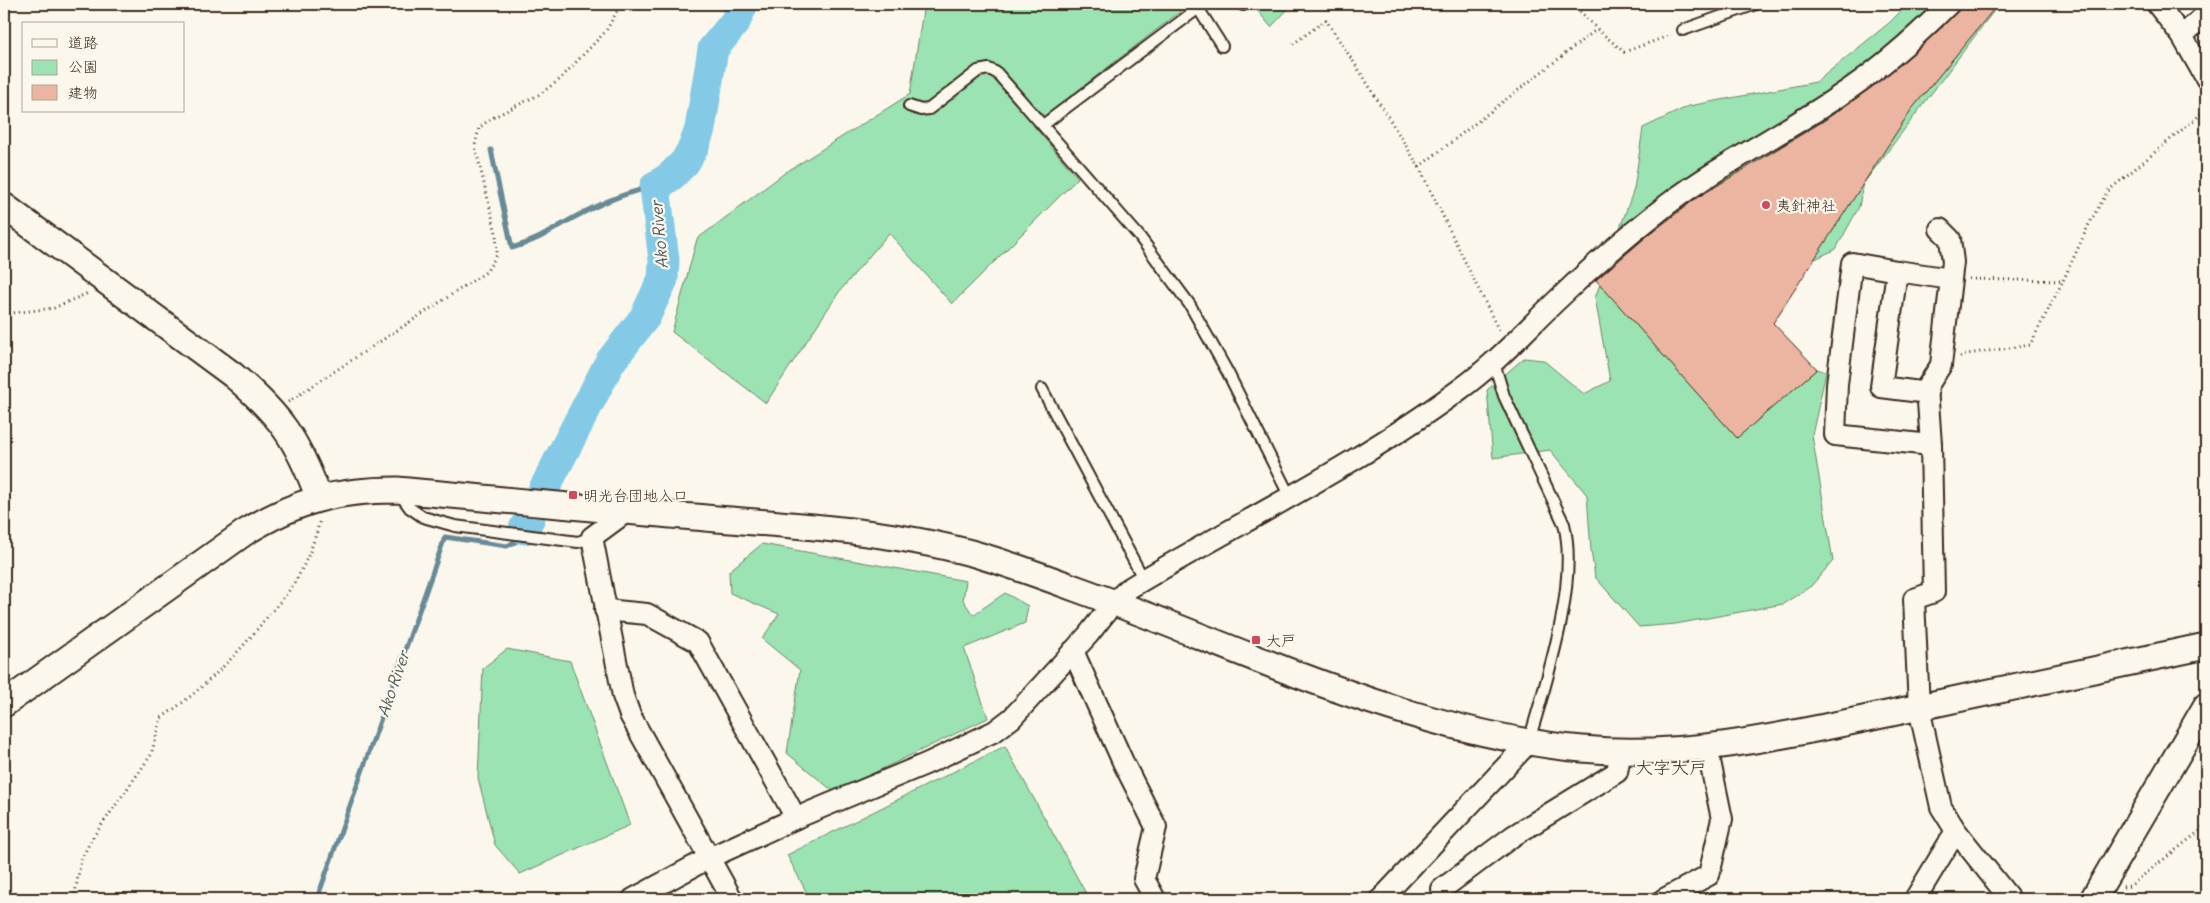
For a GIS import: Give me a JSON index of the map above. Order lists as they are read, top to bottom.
{
  "districts": ["大字大戸"],
  "water": ["Ako River"],
  "places": {
    "other": ["夷針神社"],
    "transit": ["明光台団地入口", "大戸"]
  },
  "legend": ["道路", "公園", "建物"]
}
